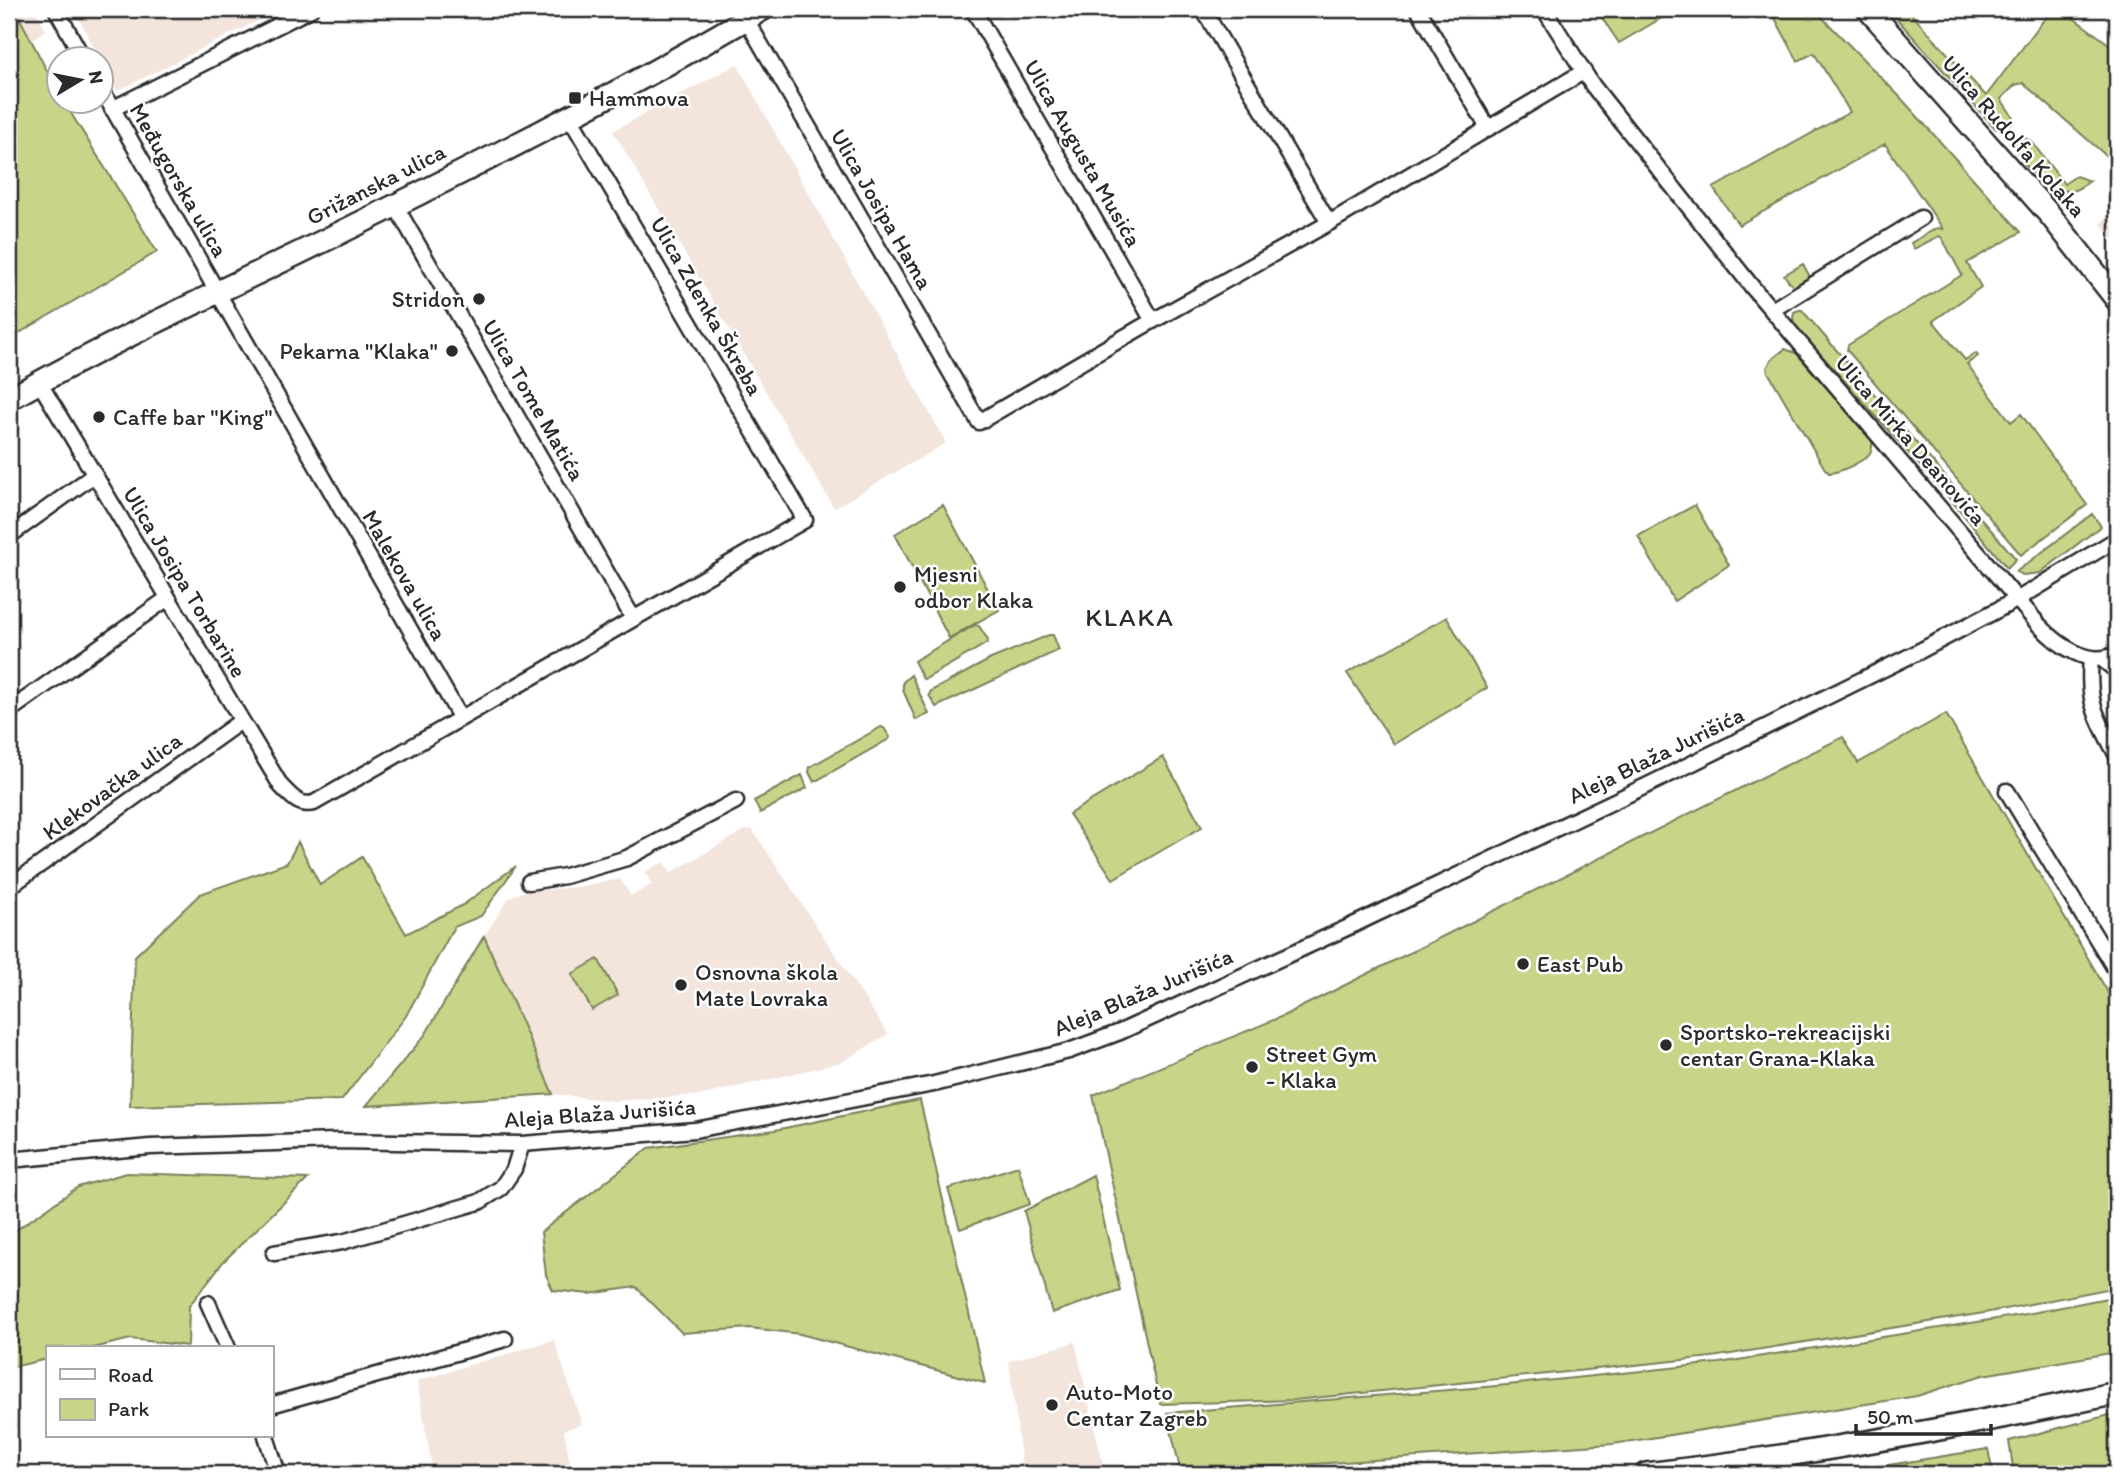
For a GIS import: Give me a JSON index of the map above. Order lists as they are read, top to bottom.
{
  "streets": {
    "main road": ["Ulica Rudolfa Kolaka", "Grižanska ulica"],
    "street": [
      "Ulica Augusta Musića",
      "Međugorska ulica",
      "Ulica Josipa Hama",
      "Ulica Zdenka Škreba",
      "Ulica Tome Matića",
      "Ulica Mirka Deanovića",
      "Malekova ulica",
      "Ulica Josipa Torbarine",
      "Aleja Blaža Jurišića",
      "Klekovačka ulica"
    ]
  },
  "crossings": [
    ["Ulica Augusta Musića", "Ulica Josipa Hama"],
    ["Međugorska ulica", "Grižanska ulica"],
    ["Međugorska ulica", "Malekova ulica"],
    ["Grižanska ulica", "Ulica Josipa Hama"],
    ["Grižanska ulica", "Ulica Zdenka Škreba"],
    ["Grižanska ulica", "Ulica Tome Matića"],
    ["Grižanska ulica", "Malekova ulica"],
    ["Grižanska ulica", "Ulica Josipa Torbarine"],
    ["Ulica Zdenka Škreba", "Ulica Tome Matića"],
    ["Ulica Mirka Deanovića", "Aleja Blaža Jurišića"],
    ["Malekova ulica", "Ulica Josipa Torbarine"],
    ["Ulica Josipa Torbarine", "Klekovačka ulica"]
  ],
  "districts": ["KLAKA"],
  "places": {
    "transit": ["Hammova"],
    "other": [
      "Stridon",
      "Pekarna \"Klaka\"",
      "Caffe bar \"King\"",
      "Mjesni odbor Klaka",
      "East Pub",
      "Osnovna škola Mate Lovraka",
      "Sportsko-rekreacijski centar Grana-Klaka",
      "Street Gym - Klaka",
      "Auto-Moto Centar Zagreb"
    ]
  },
  "legend": ["Road", "Park"],
  "scale_bar": "50 m",
  "north": "right"
}
